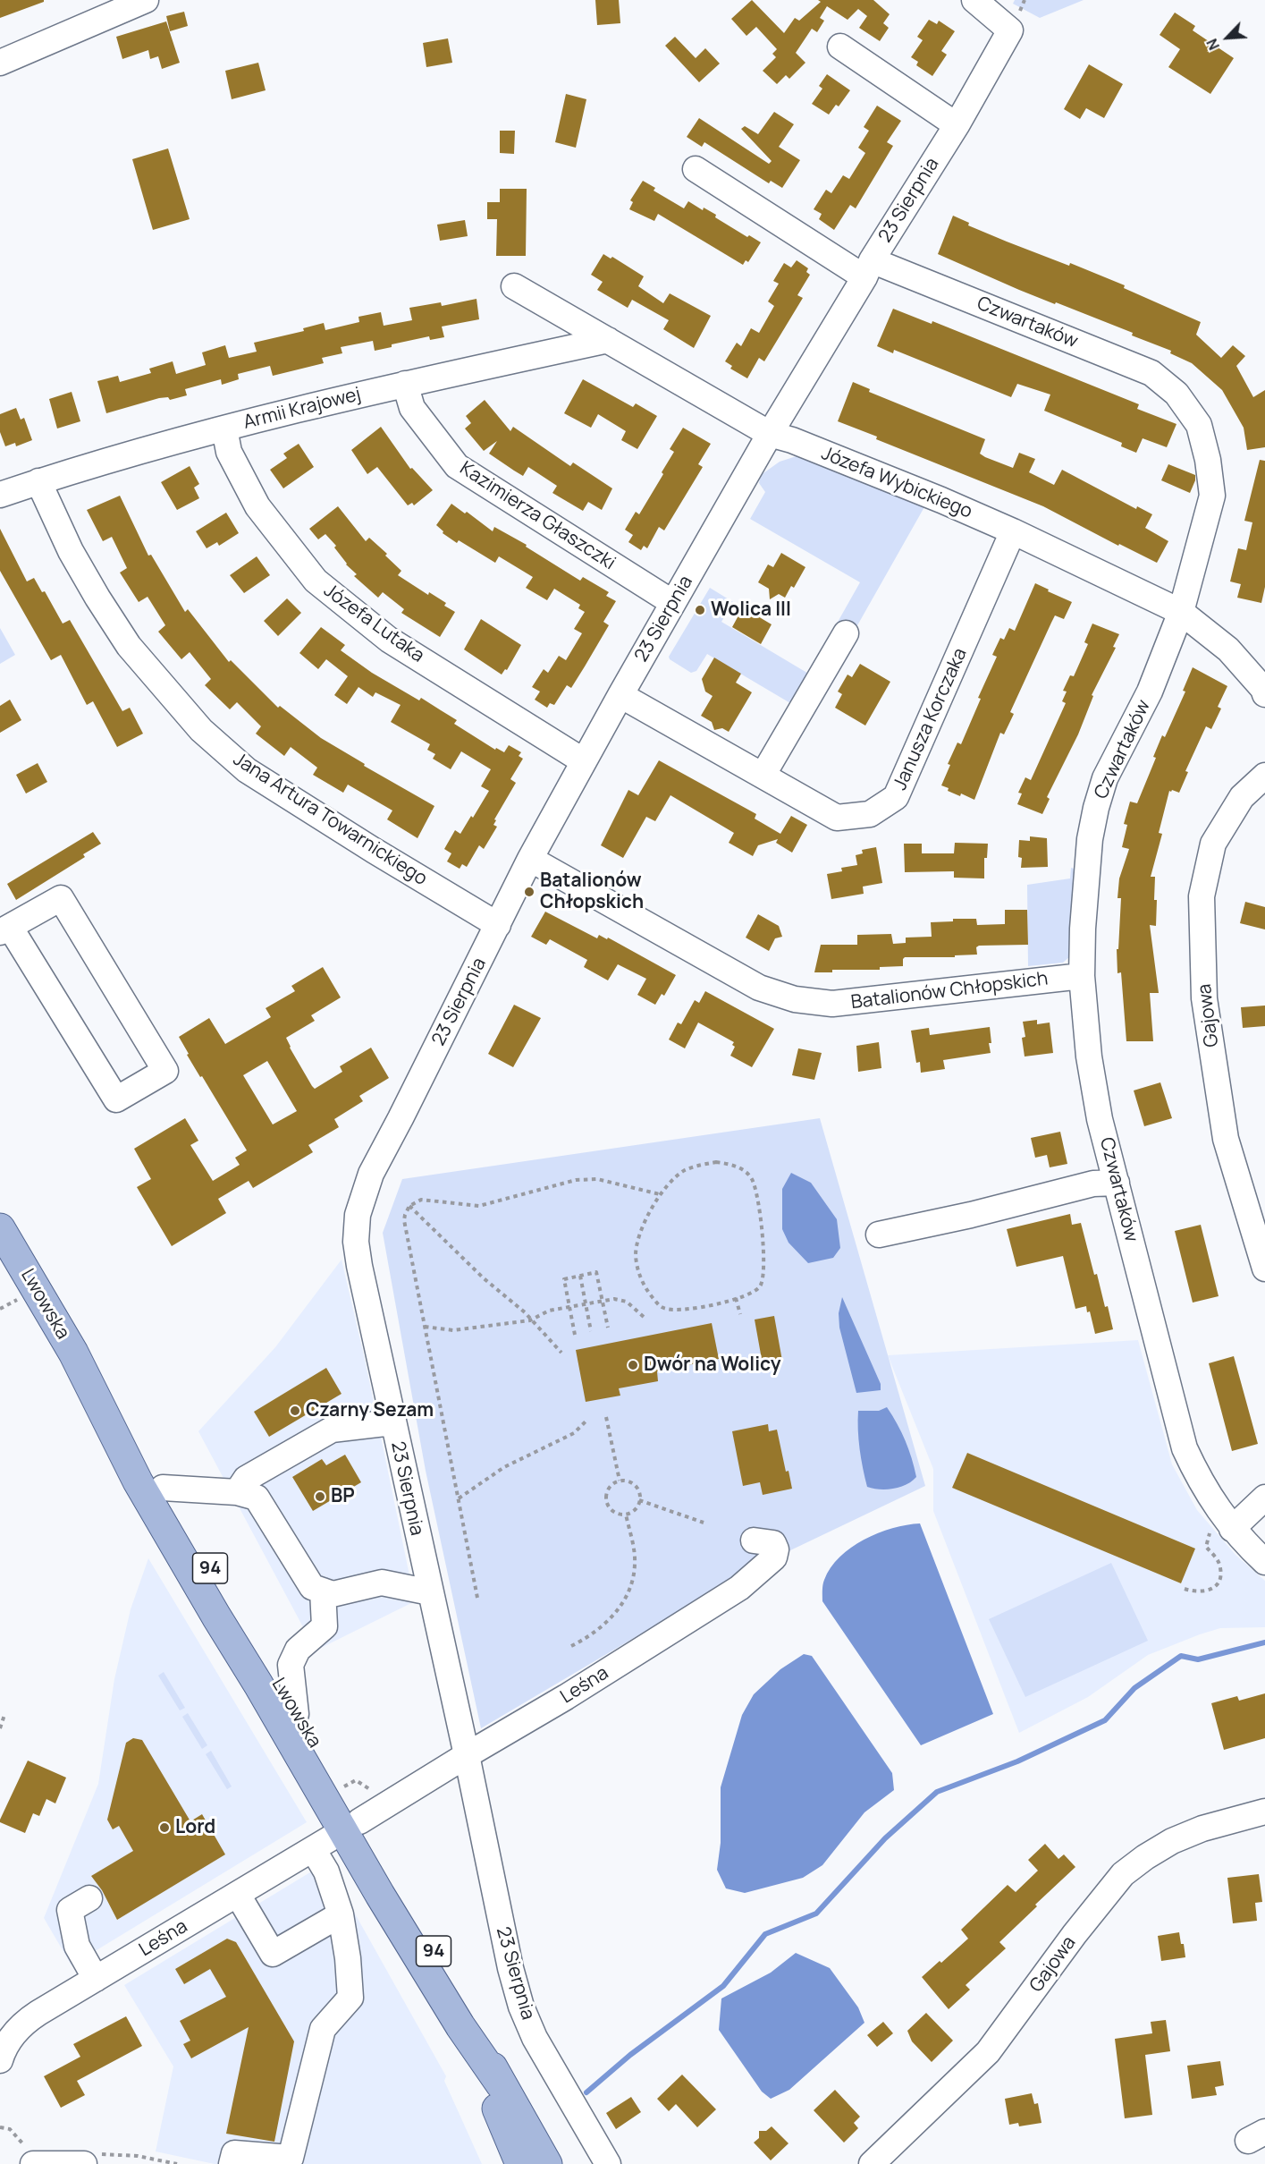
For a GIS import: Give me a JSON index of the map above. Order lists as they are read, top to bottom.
{
  "streets": {
    "main road": ["Lwowska", "94"],
    "street": [
      "23 Sierpnia",
      "Czwartaków",
      "Armii Krajowej",
      "Józefa Wybickiego",
      "Kazimierza Głaszczki",
      "Józefa Lutaka",
      "Janusza Korczaka",
      "Jana Artura Towarnickiego",
      "Batalionów Chłopskich",
      "Gajowa",
      "Leśna"
    ]
  },
  "crossings": [
    ["23 Sierpnia", "Czwartaków"],
    ["23 Sierpnia", "Józefa Wybickiego"],
    ["23 Sierpnia", "Kazimierza Głaszczki"],
    ["23 Sierpnia", "Józefa Lutaka"],
    ["23 Sierpnia", "Janusza Korczaka"],
    ["23 Sierpnia", "Jana Artura Towarnickiego"],
    ["23 Sierpnia", "Batalionów Chłopskich"],
    ["23 Sierpnia", "Leśna"],
    ["Czwartaków", "Józefa Wybickiego"],
    ["Czwartaków", "Batalionów Chłopskich"],
    ["Armii Krajowej", "Józefa Wybickiego"],
    ["Armii Krajowej", "Kazimierza Głaszczki"],
    ["Armii Krajowej", "Józefa Lutaka"],
    ["Armii Krajowej", "Jana Artura Towarnickiego"],
    ["Józefa Wybickiego", "Janusza Korczaka"],
    ["Lwowska", "Leśna"]
  ],
  "places": [
    "Wolica III",
    "Batalionów Chłopskich",
    "Dwór na Wolicy",
    "Czarny Sezam",
    "BP",
    "Lord"
  ],
  "north": "bottom left"
}
